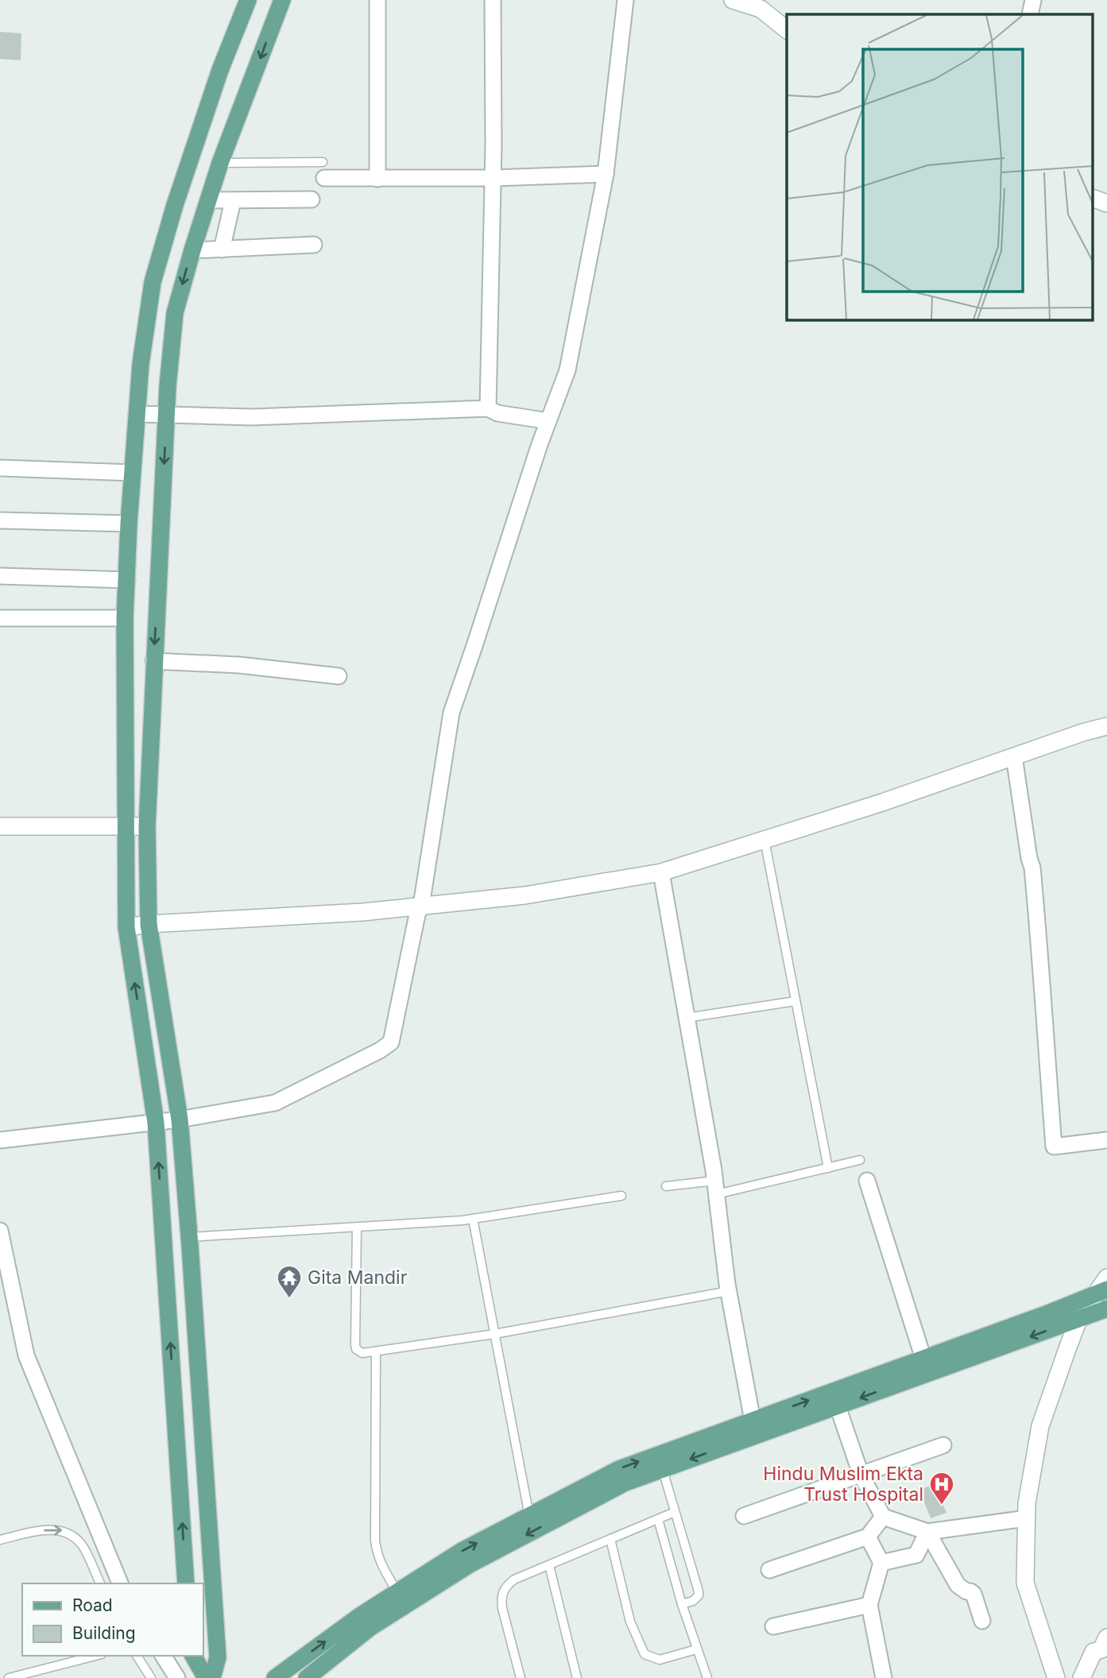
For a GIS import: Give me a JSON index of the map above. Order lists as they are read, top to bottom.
{
  "places": {
    "temple": ["Gita Mandir"],
    "hospital": ["Hindu Muslim Ekta Trust Hospital"]
  },
  "legend": ["Road", "Building"]
}
